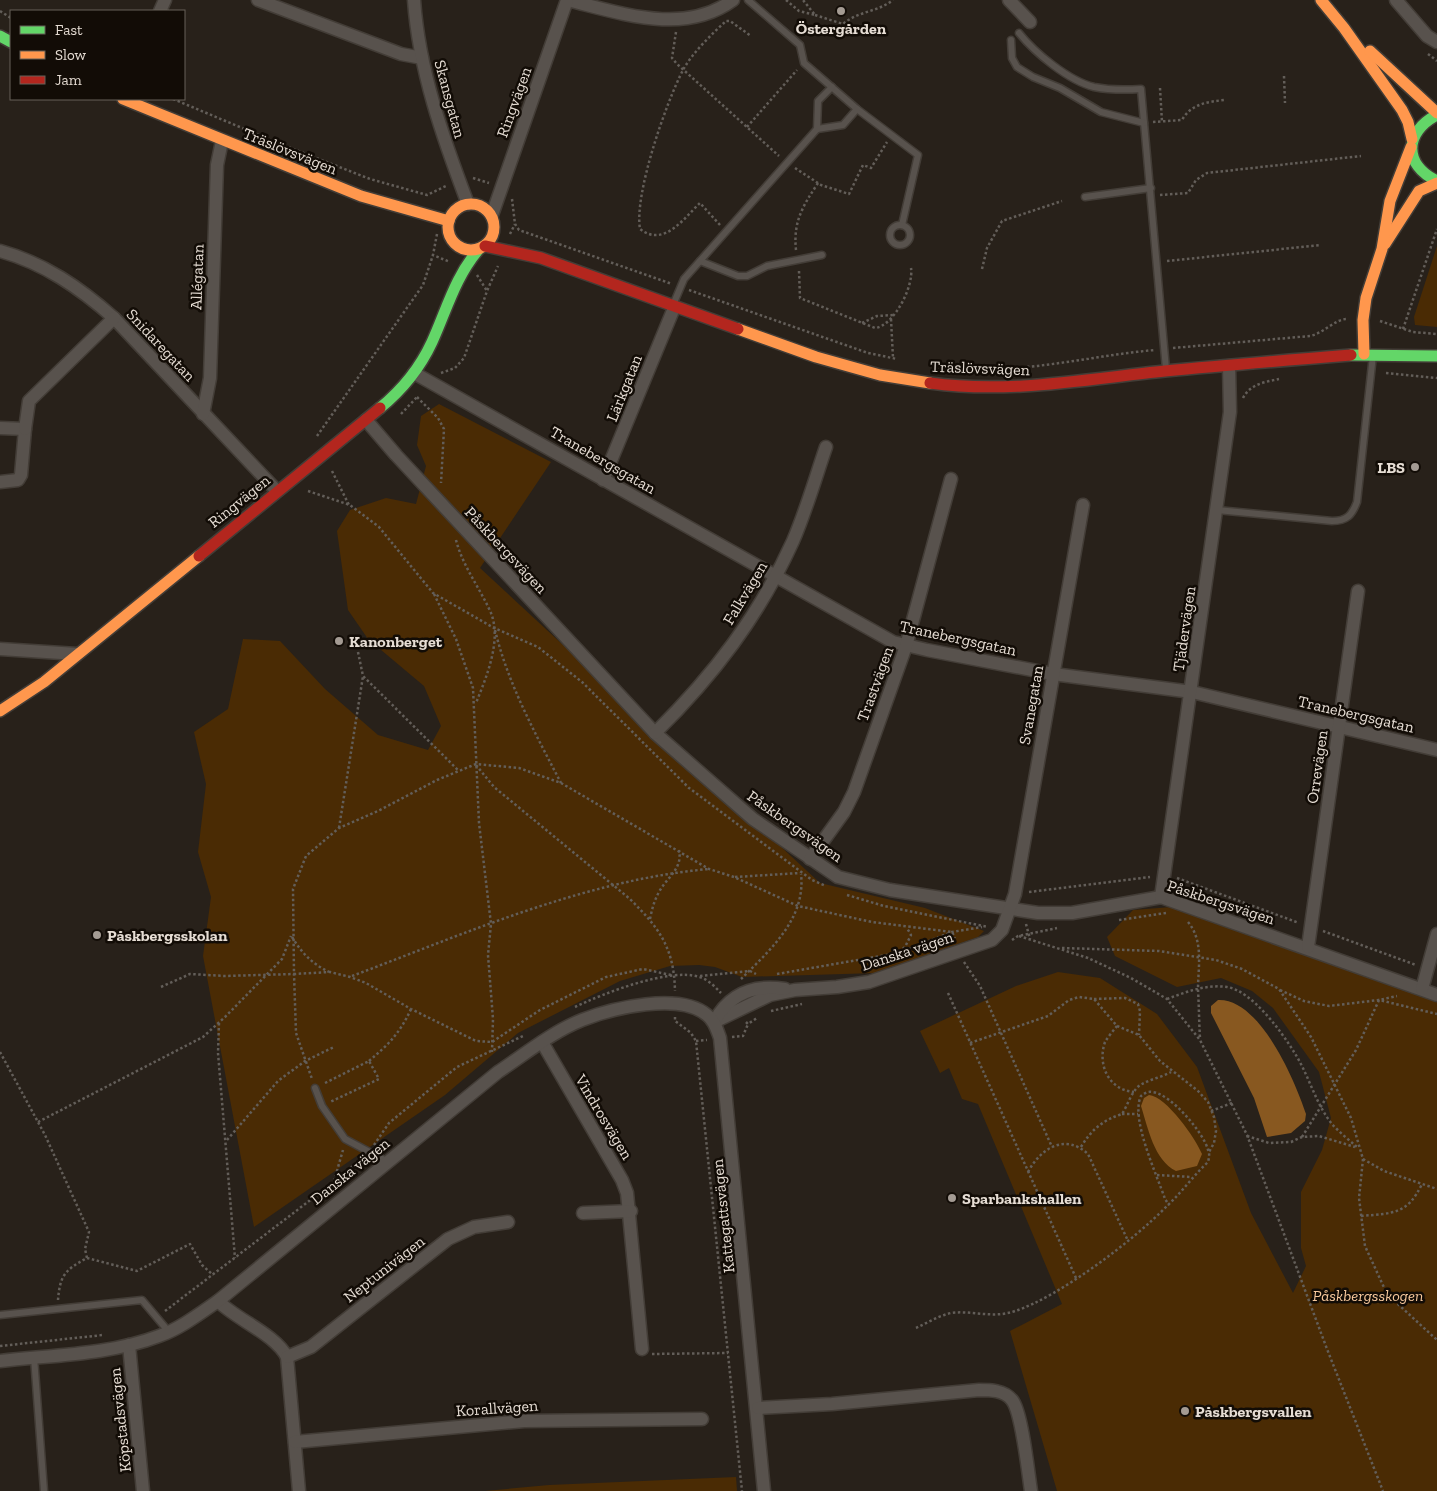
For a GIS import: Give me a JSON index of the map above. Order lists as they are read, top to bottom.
{
  "streets": {
    "street": [
      "Skansgatan",
      "Ringvägen",
      "Träslövsvägen",
      "Allégatan",
      "Snidaregatan",
      "Lärkgatan",
      "Tranebergsgatan",
      "Påskbergsvägen",
      "Falkvägen",
      "Tjädervägen",
      "Trastvägen",
      "Svanegatan",
      "Orrevägen",
      "Danska vägen",
      "Vindrosvägen",
      "Kattegattsvägen",
      "Neptunivägen",
      "Korallvägen",
      "Köpstadsvägen"
    ]
  },
  "crossings": [
    ["Skansgatan", "Ringvägen"],
    ["Skansgatan", "Träslövsvägen"],
    ["Ringvägen", "Träslövsvägen"],
    ["Ringvägen", "Snidaregatan"],
    ["Ringvägen", "Tranebergsgatan"],
    ["Ringvägen", "Påskbergsvägen"],
    ["Träslövsvägen", "Allégatan"],
    ["Träslövsvägen", "Lärkgatan"],
    ["Träslövsvägen", "Tjädervägen"],
    ["Allégatan", "Snidaregatan"],
    ["Lärkgatan", "Tranebergsgatan"],
    ["Tranebergsgatan", "Falkvägen"],
    ["Tranebergsgatan", "Tjädervägen"],
    ["Tranebergsgatan", "Trastvägen"],
    ["Tranebergsgatan", "Svanegatan"],
    ["Tranebergsgatan", "Orrevägen"],
    ["Påskbergsvägen", "Falkvägen"],
    ["Påskbergsvägen", "Tjädervägen"],
    ["Påskbergsvägen", "Trastvägen"],
    ["Påskbergsvägen", "Svanegatan"],
    ["Påskbergsvägen", "Orrevägen"],
    ["Danska vägen", "Vindrosvägen"],
    ["Danska vägen", "Kattegattsvägen"],
    ["Danska vägen", "Köpstadsvägen"]
  ],
  "parks": ["Påskbergsskogen"],
  "places": [
    "Östergården",
    "LBS",
    "Kanonberget",
    "Påskbergsskolan",
    "Sparbankshallen",
    "Påskbergsvallen"
  ],
  "legend": ["Fast", "Slow", "Jam"]
}
